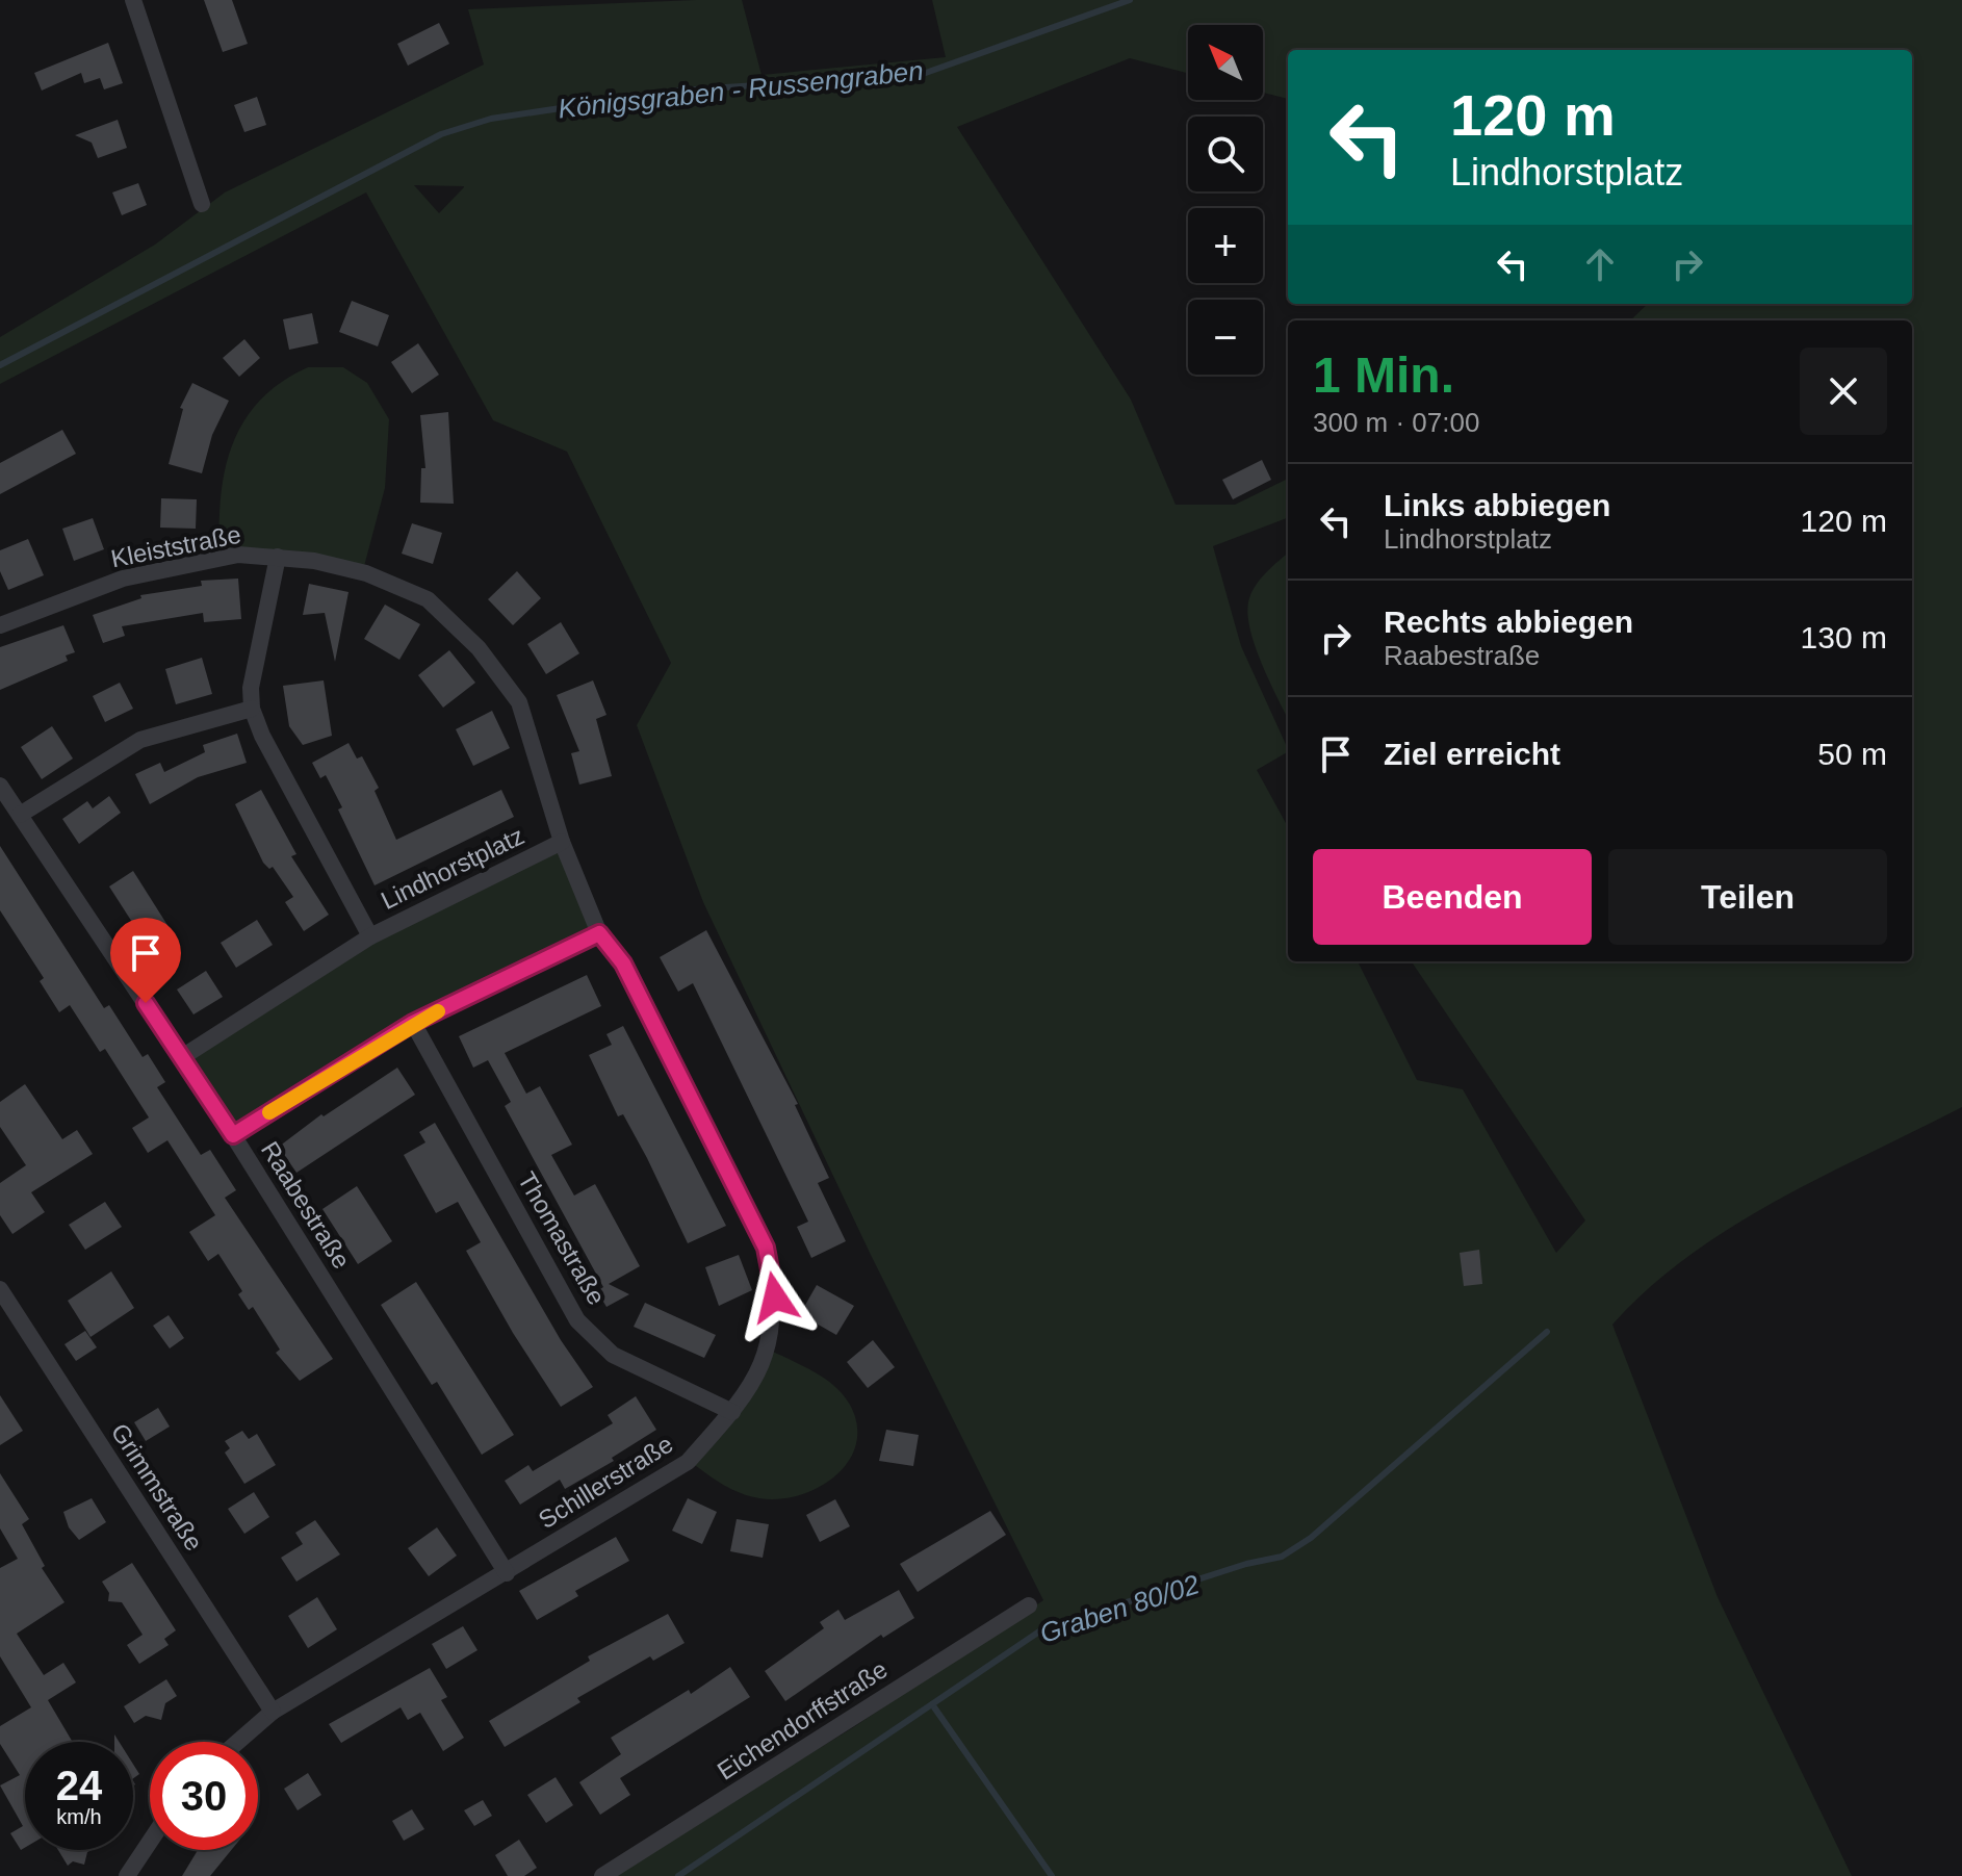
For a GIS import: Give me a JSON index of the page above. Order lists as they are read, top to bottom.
{
  "streets": {
    "street": [
      "Kleiststraße",
      "Lindhorstplatz",
      "Raabestraße",
      "Thomastraße",
      "Schillerstraße",
      "Grimmstraße",
      "Eichendorffstraße"
    ]
  },
  "crossings": [
    ["Kleiststraße", "Lindhorstplatz"],
    ["Lindhorstplatz", "Raabestraße"],
    ["Lindhorstplatz", "Schillerstraße"],
    ["Raabestraße", "Schillerstraße"],
    ["Thomastraße", "Schillerstraße"],
    ["Schillerstraße", "Grimmstraße"]
  ],
  "water": ["Königsgraben - Russengraben", "Graben 80/02"],
  "north": "top left",
  "page": {
    "map_buttons": ["+", "−"],
    "turn": ["120 m", "Lindhorstplatz"],
    "heading": ["1 Min.", "300 m · 07:00"],
    "list": [
      {
        "name": "Links abbiegen",
        "note": "Lindhorstplatz",
        "value": "120 m"
      },
      {
        "name": "Rechts abbiegen",
        "note": "Raabestraße",
        "value": "130 m"
      },
      {
        "name": "Ziel erreicht",
        "value": "50 m"
      }
    ],
    "buttons": ["Beenden", "Teilen"],
    "speed": "24 km/h",
    "limit": "30"
  }
}
